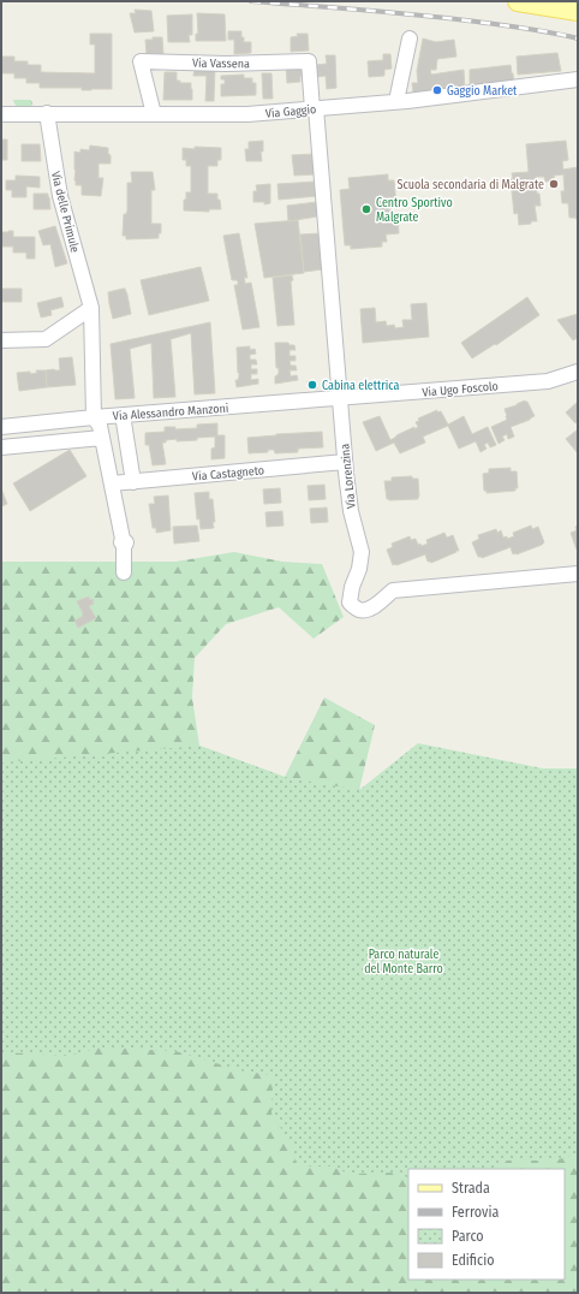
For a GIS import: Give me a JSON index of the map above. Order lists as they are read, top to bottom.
{
  "streets": {
    "street": [
      "Via Vassena",
      "Via Gaggio",
      "Via delle Primule",
      "Via Ugo Foscolo",
      "Via Alessandro Manzoni",
      "Via Castagneto",
      "Via Lorenzina"
    ]
  },
  "crossings": [
    ["Via Vassena", "Via Gaggio"],
    ["Via Vassena", "Via Lorenzina"],
    ["Via Gaggio", "Via delle Primule"],
    ["Via Gaggio", "Via Lorenzina"],
    ["Via delle Primule", "Via Alessandro Manzoni"],
    ["Via Ugo Foscolo", "Via Alessandro Manzoni"],
    ["Via Ugo Foscolo", "Via Lorenzina"],
    ["Via Alessandro Manzoni", "Via Lorenzina"],
    ["Via Castagneto", "Via Lorenzina"]
  ],
  "parks": ["Parco naturale del Monte Barro"],
  "places": [
    "Gaggio Market",
    "Scuola secondaria di Malgrate",
    "Centro Sportivo Malgrate",
    "Cabina elettrica"
  ],
  "legend": [
    "Strada",
    "Ferrovia",
    "Parco",
    "Edificio"
  ]
}
